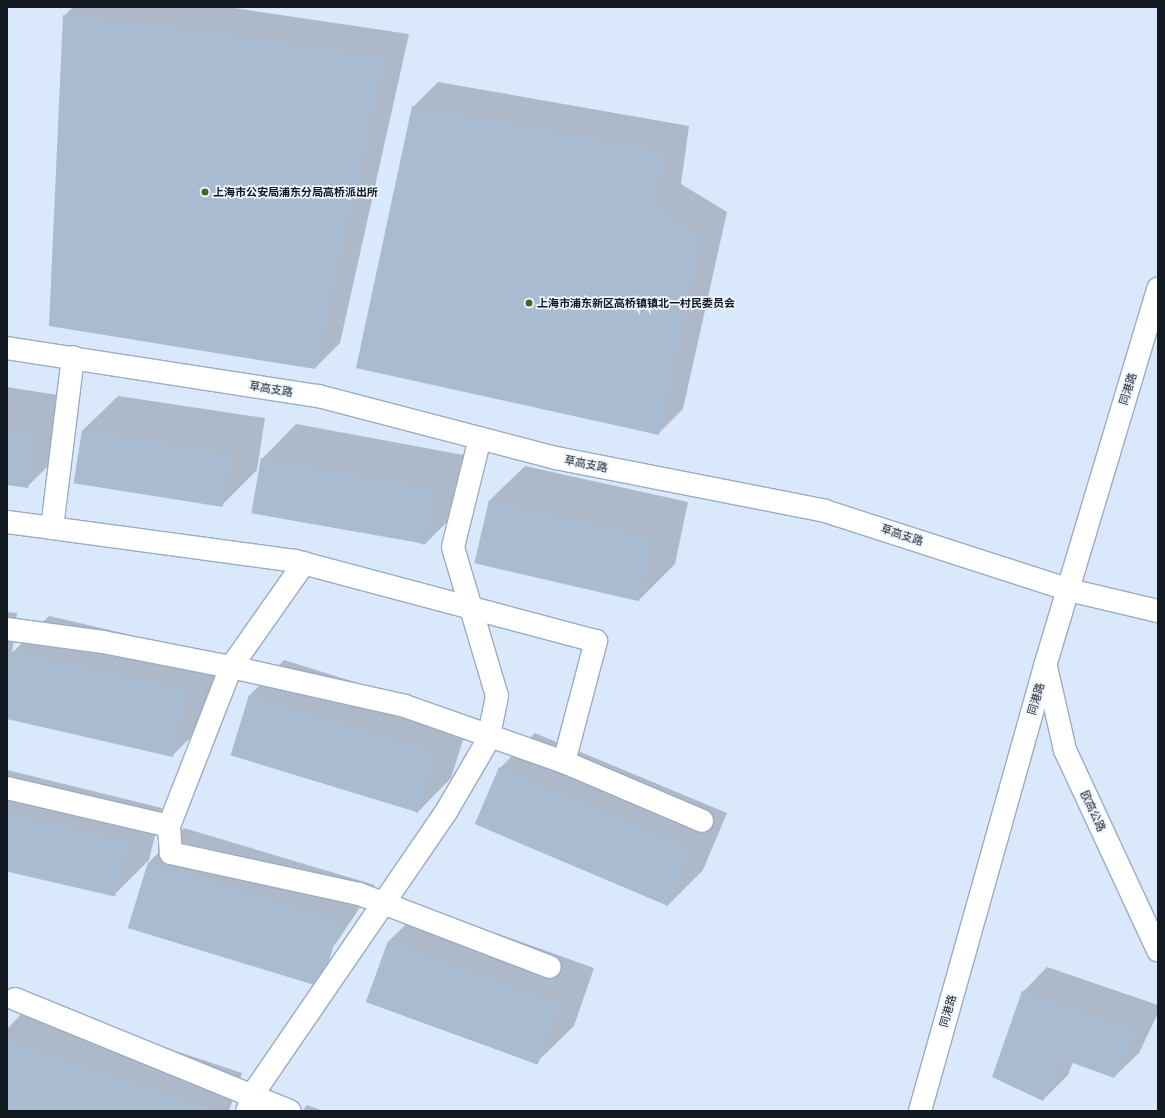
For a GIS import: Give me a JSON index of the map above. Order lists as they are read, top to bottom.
{
  "streets": {
    "street": ["草高支路", "同港路", "欧高公路"]
  },
  "crossings": [
    ["草高支路", "同港路"],
    ["同港路", "欧高公路"]
  ],
  "places": ["上海市公安局浦东分局高桥派出所", "上海市浦东新区高桥镇镇北一村民委员会"]
}
